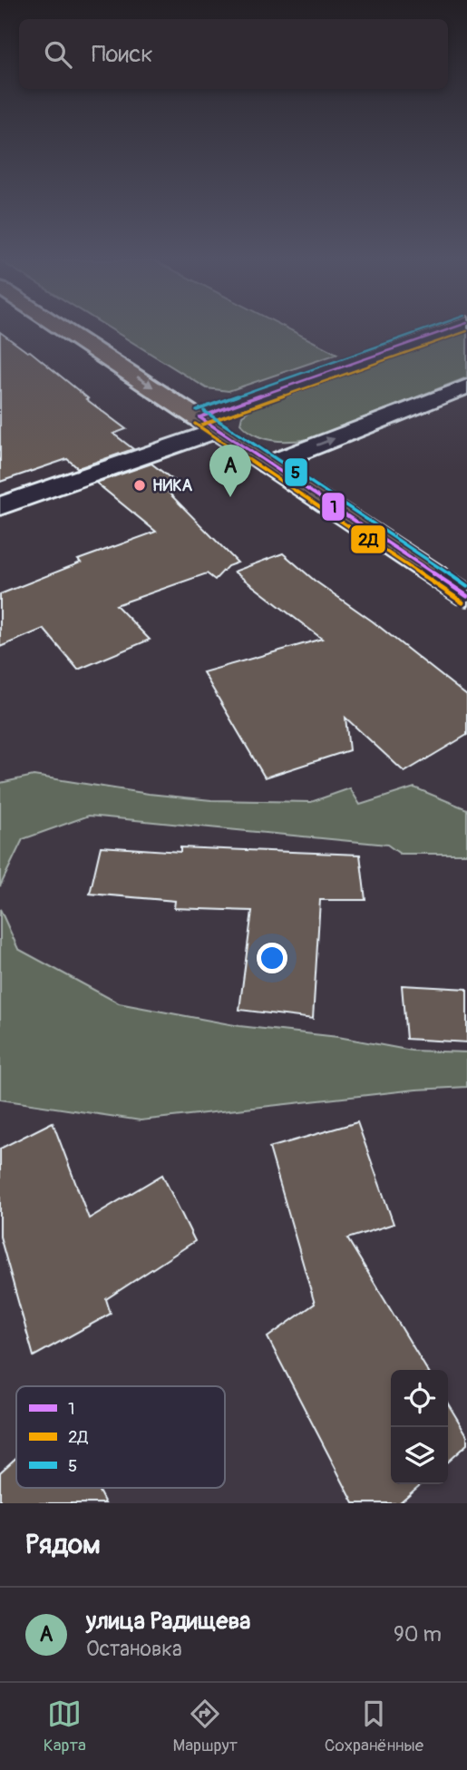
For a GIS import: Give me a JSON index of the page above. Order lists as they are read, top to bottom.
{
  "places": ["НИКА"],
  "lines": ["transit line 1", "transit line 5", "transit line 2Д"],
  "legend": ["1", "2Д", "5"],
  "page": {
    "search": "Поиск",
    "pins": "A",
    "heading": "Рядом",
    "list": [
      {
        "mark": "A",
        "name": "улица Радищева",
        "note": "Остановка",
        "value": "90 m"
      }
    ],
    "nav": ["Карта", "Маршрут", "Сохранённые"]
  }
}
